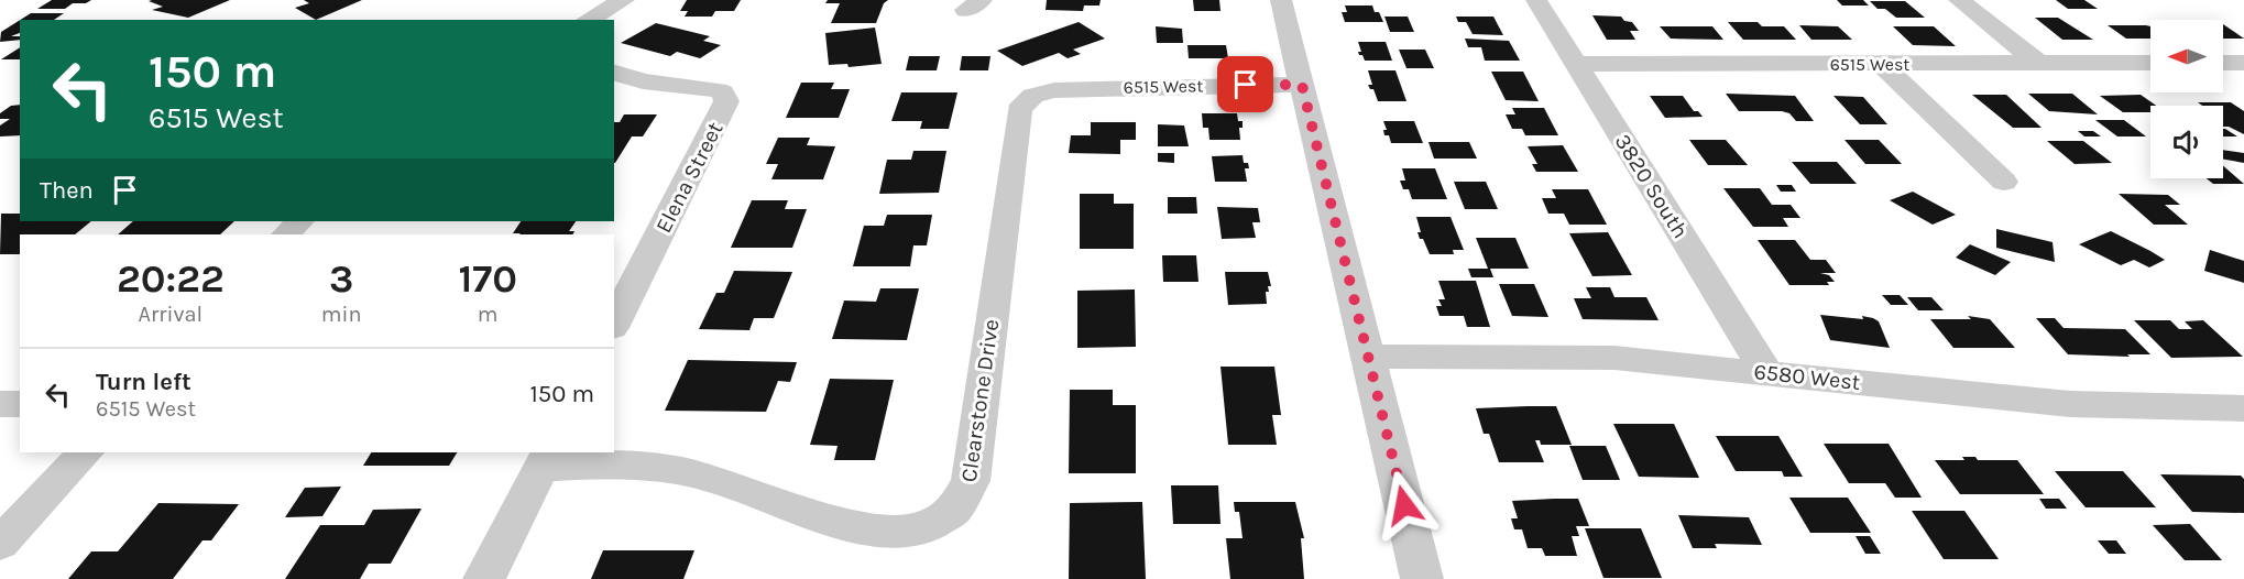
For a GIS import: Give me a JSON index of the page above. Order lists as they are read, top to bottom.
{
  "streets": {
    "street": [
      "6515 West",
      "Elena Street",
      "3820 South",
      "6580 West",
      "Clearstone Drive"
    ]
  },
  "crossings": [
    ["6515 West", "3820 South"],
    ["6515 West", "Clearstone Drive"],
    ["3820 South", "6580 West"]
  ],
  "north": "left",
  "page": {
    "turn": ["150 m", "6515 West"],
    "then": "Then",
    "eta": [
      "20:22",
      "Arrival",
      "3",
      "min",
      "170",
      "m"
    ],
    "list": [
      {
        "name": "Turn left",
        "note": "6515 West",
        "value": "150 m"
      }
    ]
  }
}
